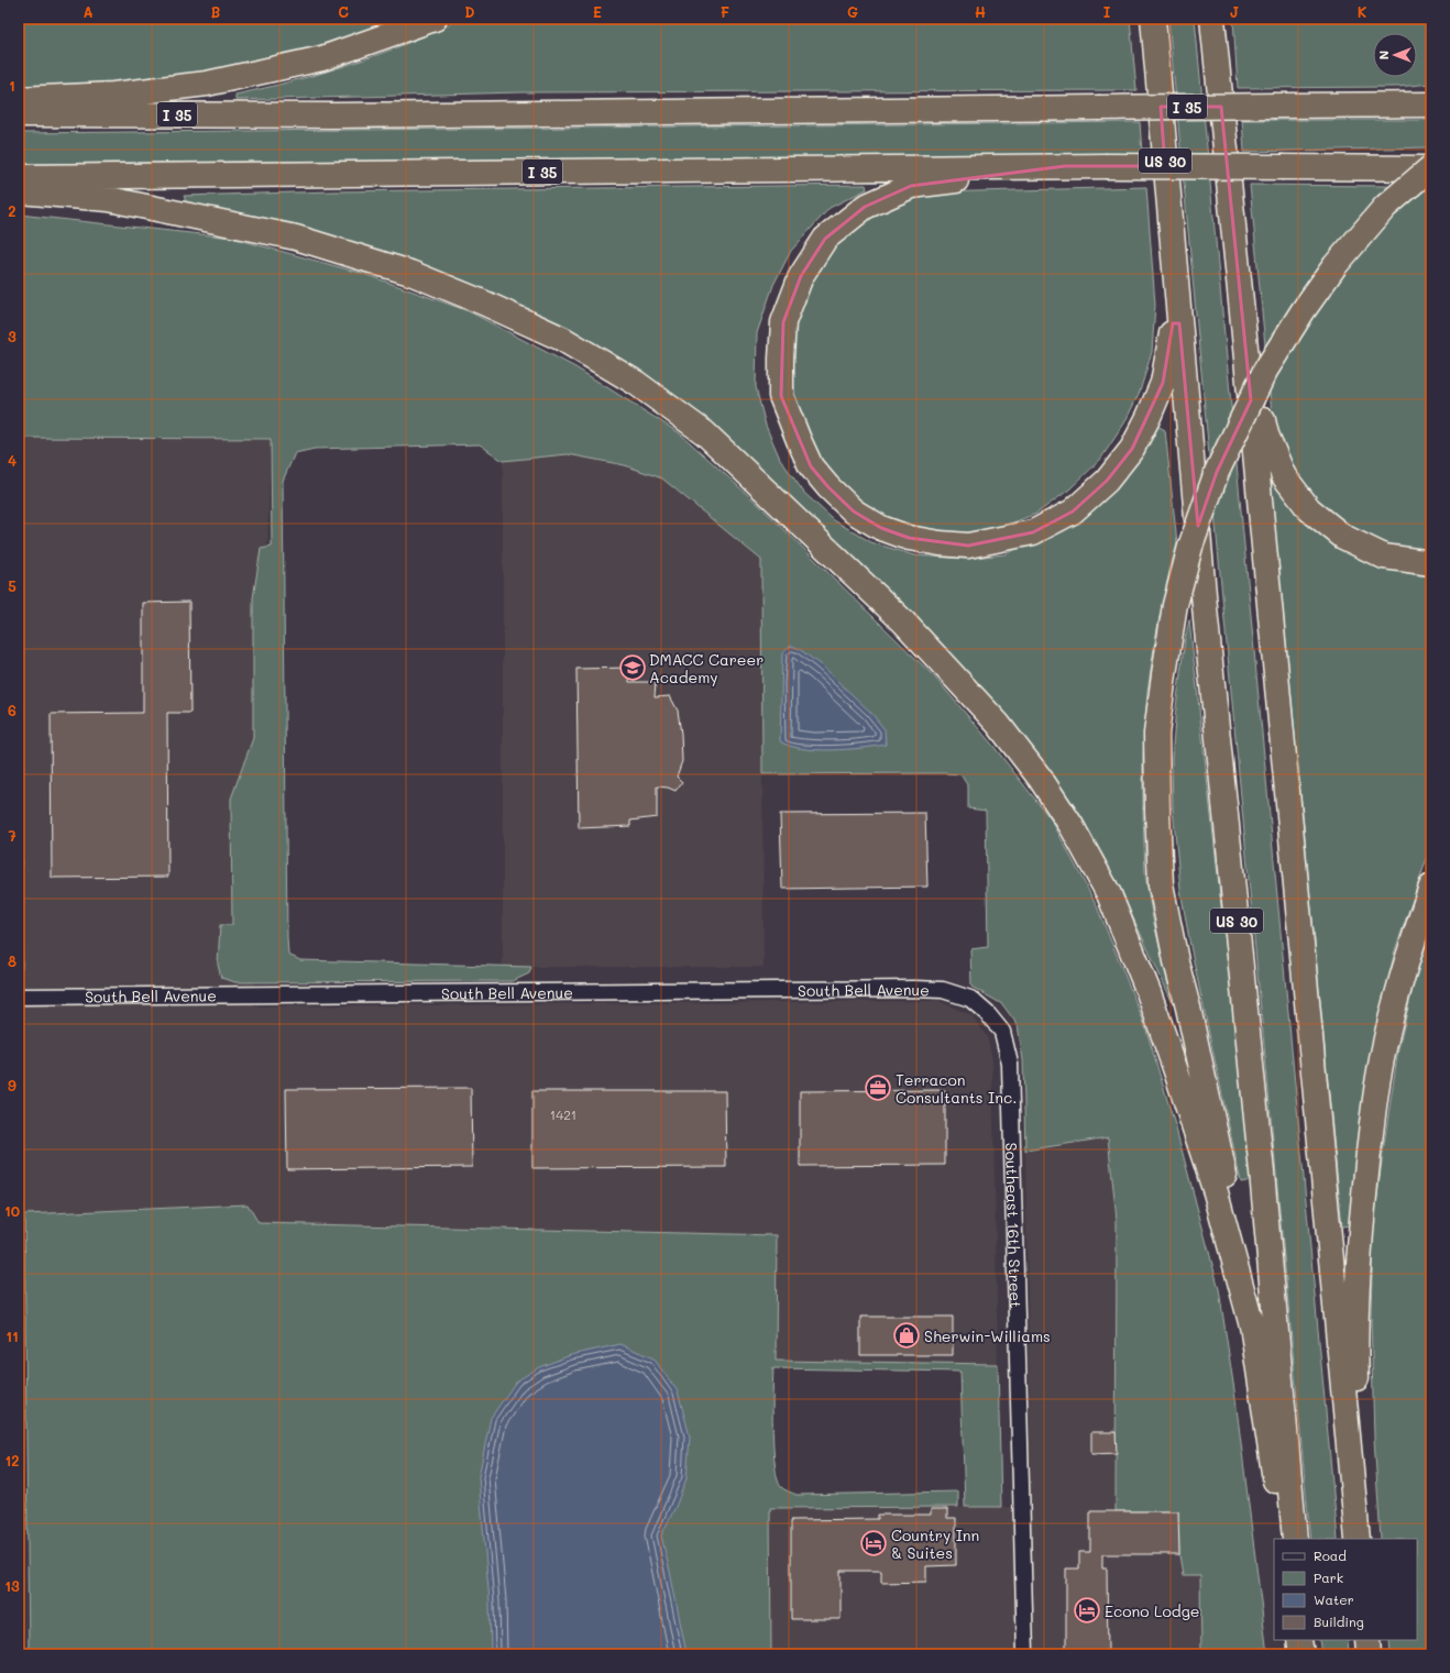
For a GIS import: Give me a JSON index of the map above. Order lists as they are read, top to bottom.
{
  "streets": {
    "highway": ["I 35", "US 30"],
    "street": ["South Bell Avenue", "Southeast 16th Street"]
  },
  "crossings": [
    ["South Bell Avenue", "Southeast 16th Street"]
  ],
  "places": {
    "school or university": ["DMACC Career Academy"],
    "office": ["Terracon Consultants Inc."],
    "shop": ["Sherwin-Williams"],
    "hotel": ["Country Inn & Suites", "Econo Lodge"]
  },
  "house_numbers": ["1421"],
  "legend": [
    "Road",
    "Park",
    "Water",
    "Building"
  ],
  "north": "left",
  "grid": {
    "columns": [
      "A",
      "B",
      "C",
      "D",
      "E",
      "F",
      "G",
      "H",
      "I",
      "J",
      "K"
    ],
    "rows": [
      "1",
      "2",
      "3",
      "4",
      "5",
      "6",
      "7",
      "8",
      "9",
      "10",
      "11",
      "12",
      "13"
    ]
  }
}
